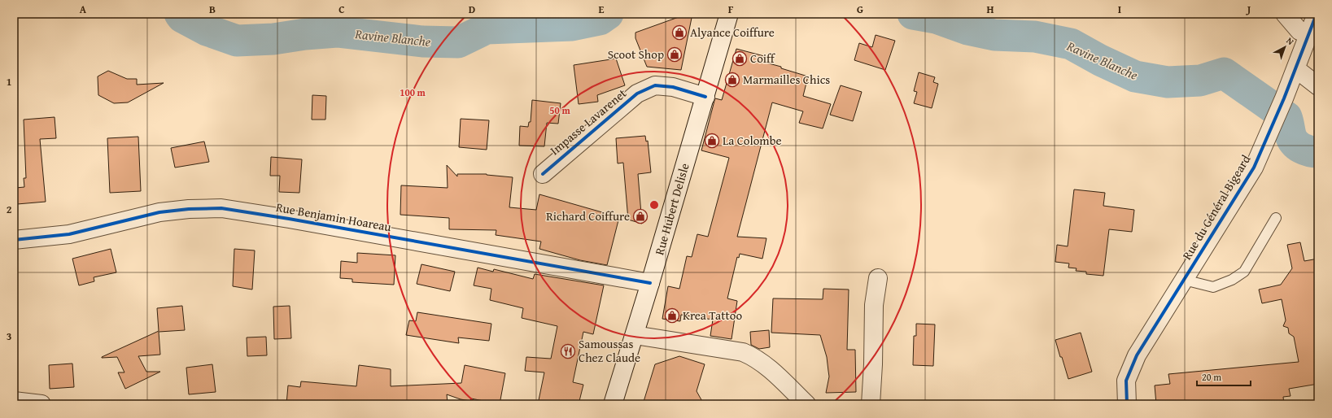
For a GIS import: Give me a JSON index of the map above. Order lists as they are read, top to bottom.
{
  "streets": {
    "street": [
      "Impasse Lavarenet",
      "Rue du Général Bigeard",
      "Rue Hubert Delisle",
      "Rue Benjamin Hoareau"
    ]
  },
  "crossings": [
    ["Impasse Lavarenet", "Rue Hubert Delisle"],
    ["Rue Hubert Delisle", "Rue Benjamin Hoareau"]
  ],
  "water": ["Ravine Blanche"],
  "places": {
    "shop": [
      "Alyance Coiffure",
      "Scoot Shop",
      "Coiff",
      "Marmailles Chics",
      "La Colombe",
      "Richard Coiffure",
      "Krea Tattoo"
    ],
    "restaurant": ["Samoussas Chez Claude"]
  },
  "scale_bar": "20 m",
  "north": "top right",
  "grid": {
    "columns": [
      "A",
      "B",
      "C",
      "D",
      "E",
      "F",
      "G",
      "H",
      "I",
      "J"
    ],
    "rows": ["1", "2", "3"]
  },
  "rings": ["100 m", "50 m"]
}
